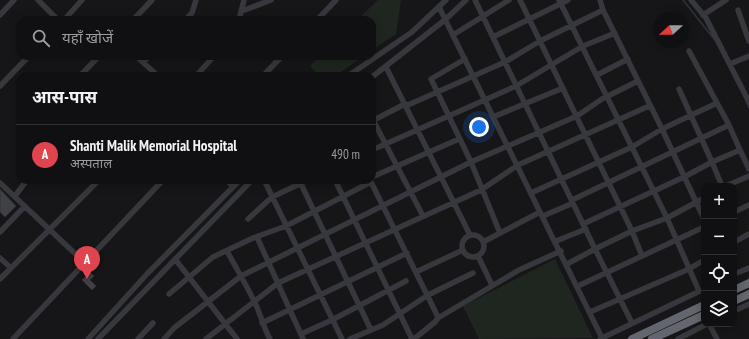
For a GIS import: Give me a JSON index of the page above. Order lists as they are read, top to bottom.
{
  "north": "left",
  "page": {
    "search": "यहाँ खोजें",
    "heading": "आस-पास",
    "list": [
      {
        "mark": "A",
        "name": "Shanti Malik Memorial Hospital",
        "note": "अस्पताल",
        "value": "490 m"
      }
    ],
    "map_buttons": ["+", "−"],
    "pins": "A"
  }
}
